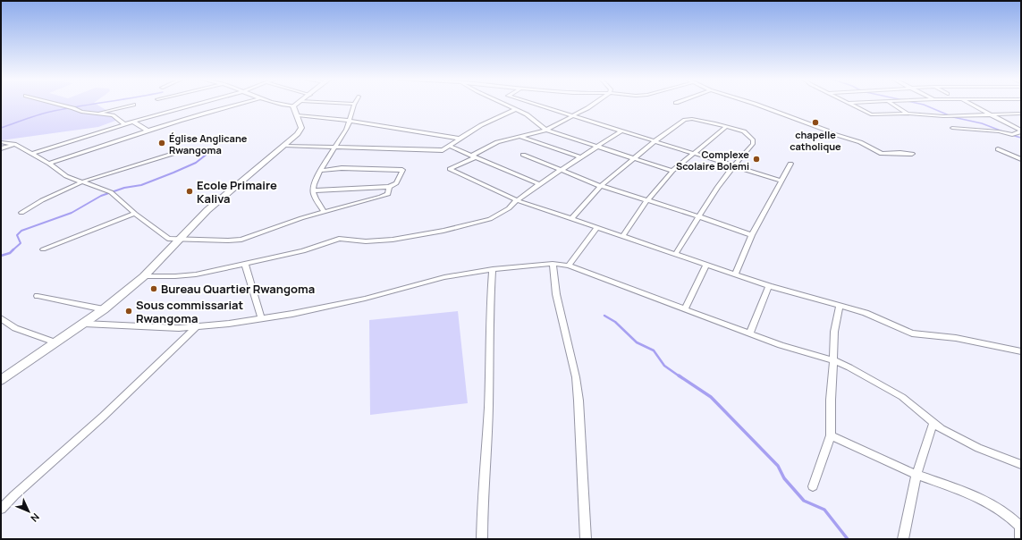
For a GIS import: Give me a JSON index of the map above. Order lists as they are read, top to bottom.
{
  "places": [
    "chapelle catholique",
    "Église Anglicane Rwangoma",
    "Complexe Scolaire Bolemi",
    "Ecole Primaire Kaliva",
    "Bureau Quartier Rwangoma",
    "Sous commissariat Rwangoma"
  ],
  "north": "bottom right"
}
